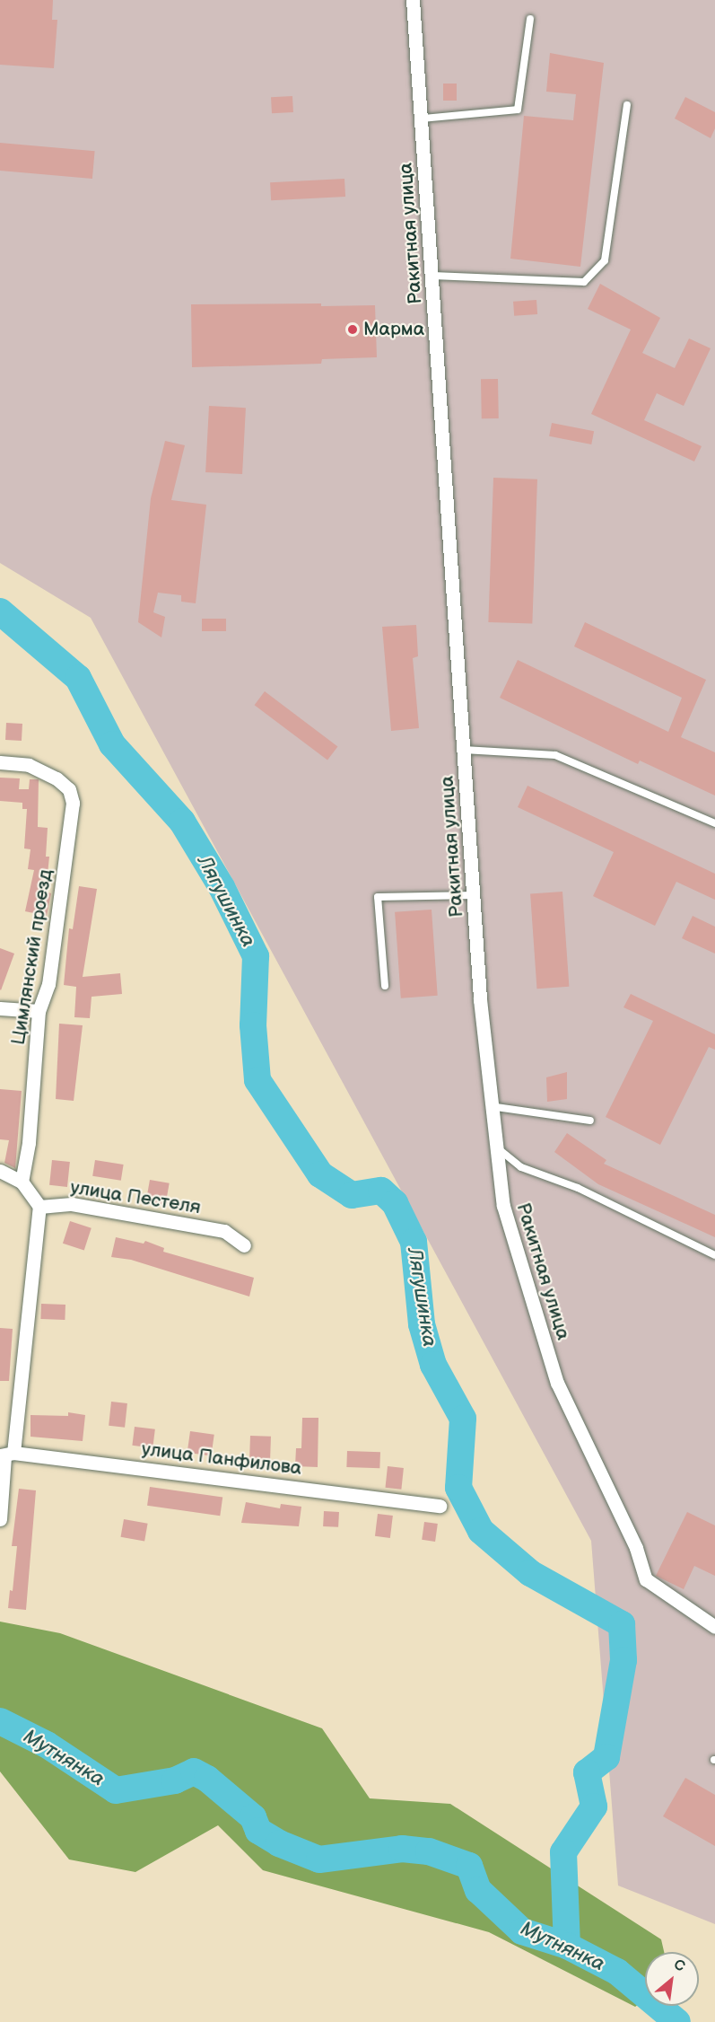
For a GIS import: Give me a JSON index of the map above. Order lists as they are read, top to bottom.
{
  "streets": {
    "street": [
      "Ракитная улица",
      "Цимлянский проезд",
      "улица Пестеля",
      "улица Панфилова"
    ]
  },
  "water": ["Лягушинка", "Мутнянка"],
  "places": ["Марма"],
  "north": "top right"
}
